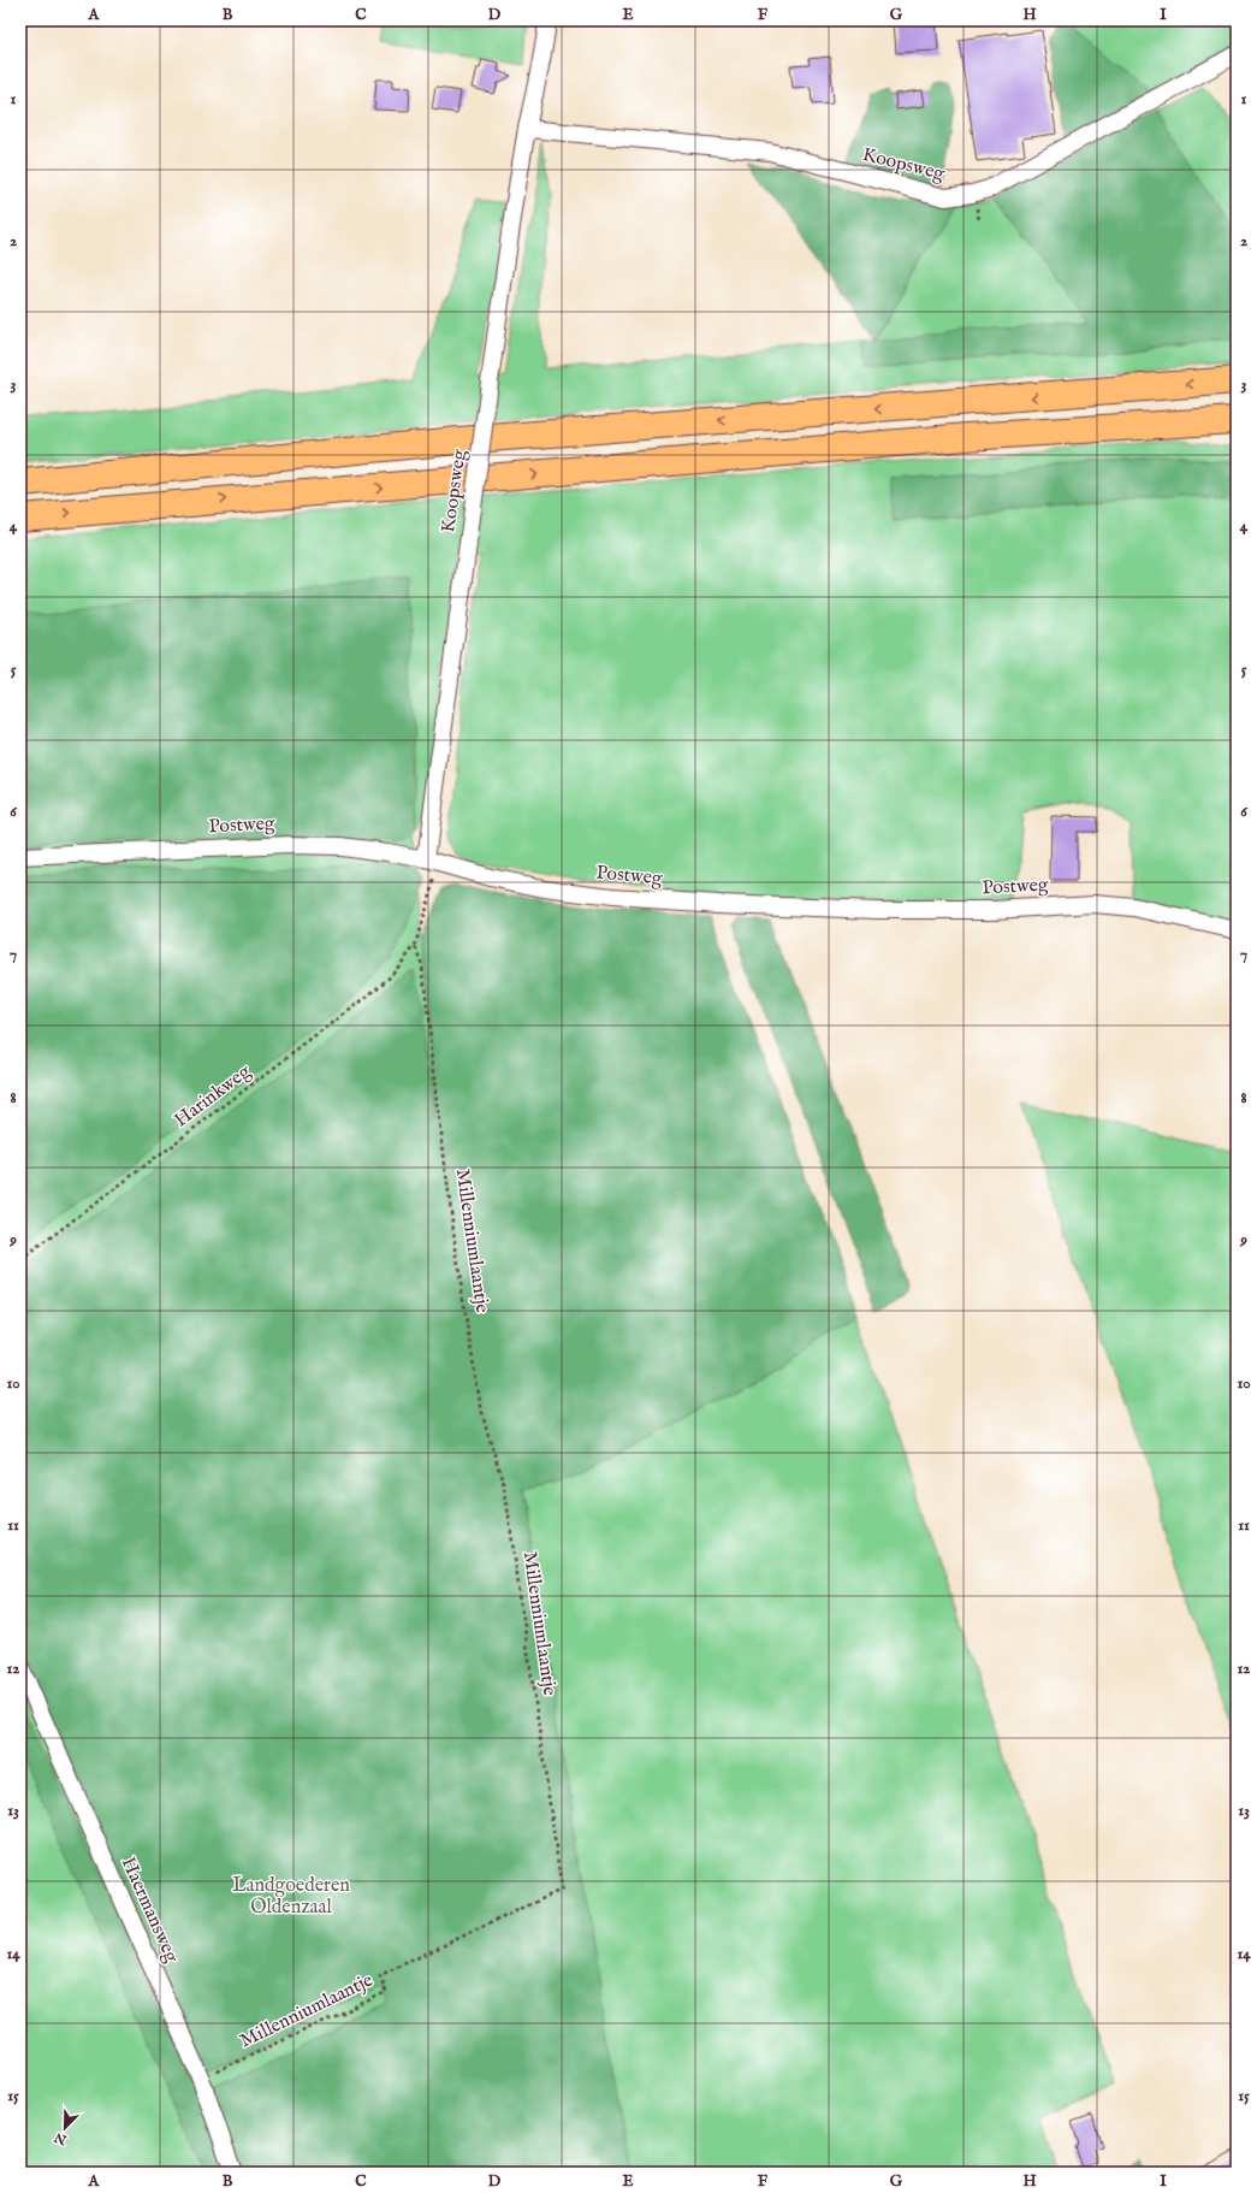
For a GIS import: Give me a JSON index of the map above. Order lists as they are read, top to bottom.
{
  "streets": {
    "street": ["Koopsweg", "Postweg", "Haermansweg"],
    "path": ["Harinkweg", "Millenniumlaantje"]
  },
  "crossings": [
    ["Koopsweg", "Postweg"],
    ["Harinkweg", "Millenniumlaantje"],
    ["Millenniumlaantje", "Haermansweg"]
  ],
  "parks": ["Landgoederen Oldenzaal"],
  "north": "bottom left",
  "grid": {
    "columns": [
      "A",
      "B",
      "C",
      "D",
      "E",
      "F",
      "G",
      "H",
      "I"
    ],
    "rows": [
      "1",
      "2",
      "3",
      "4",
      "5",
      "6",
      "7",
      "8",
      "9",
      "10",
      "11",
      "12",
      "13",
      "14",
      "15"
    ]
  }
}
